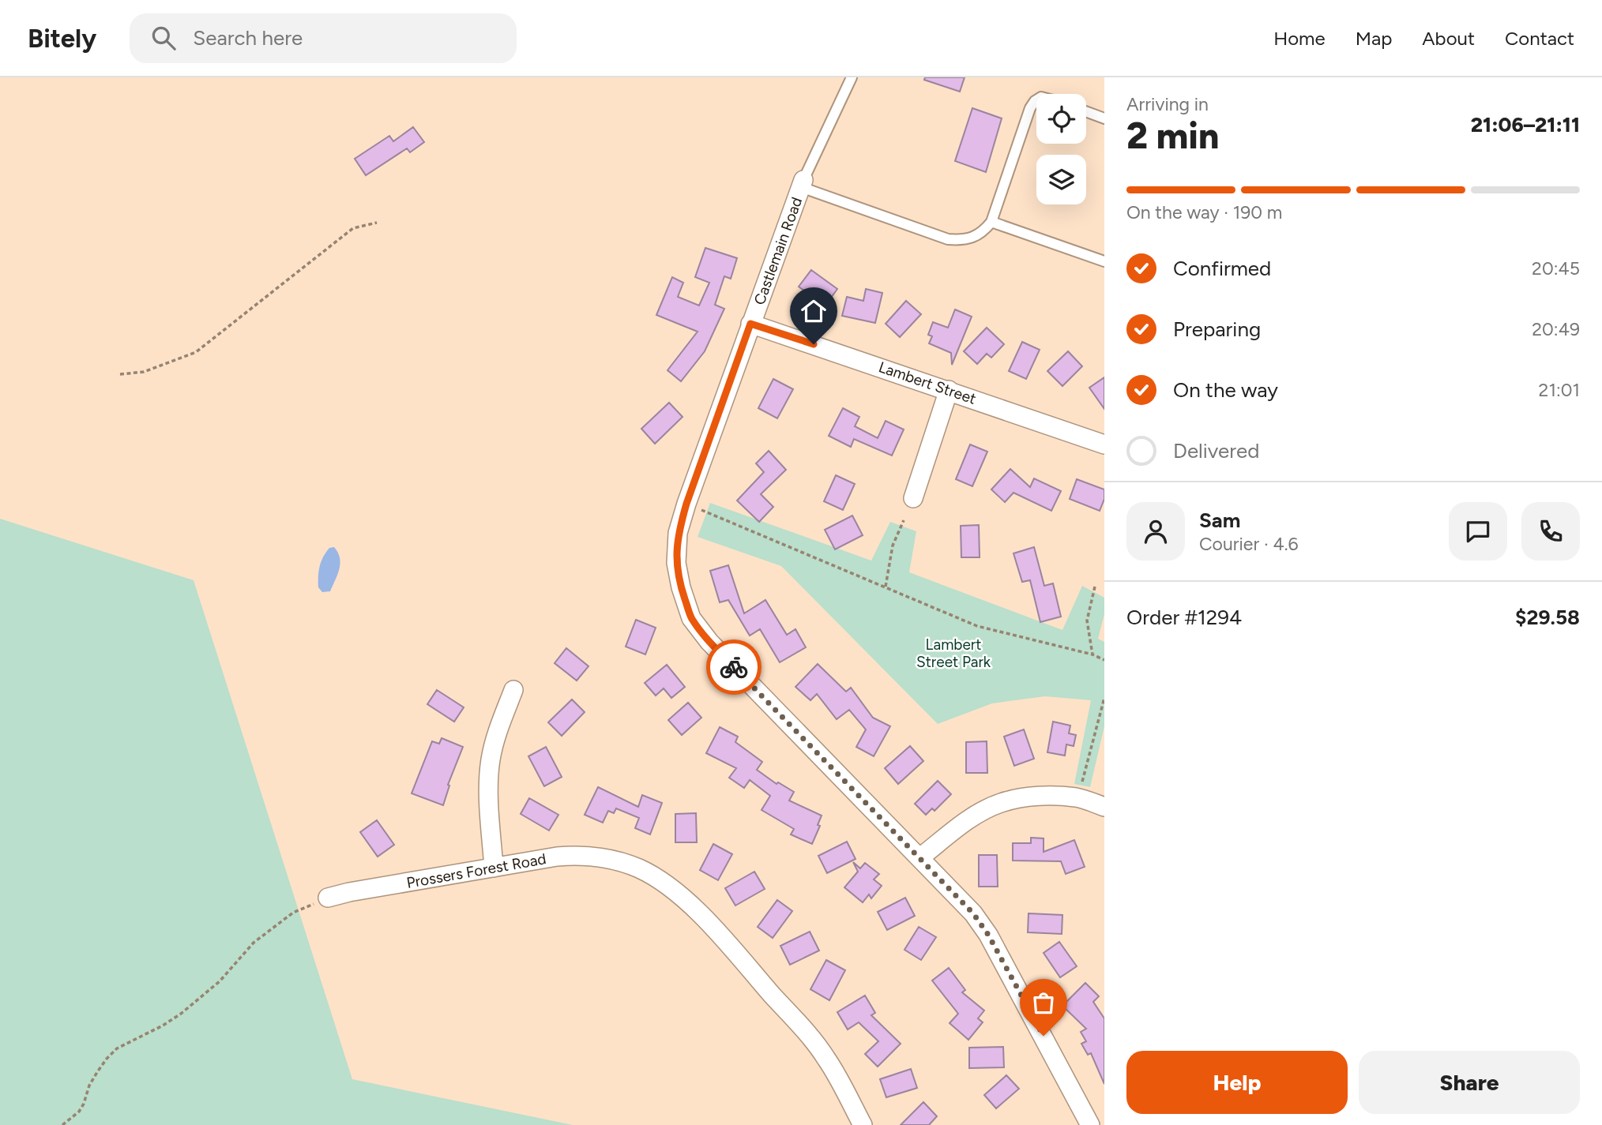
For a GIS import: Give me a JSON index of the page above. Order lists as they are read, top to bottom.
{
  "streets": {
    "street": ["Castlemain Road", "Lambert Street", "Prossers Forest Road"]
  },
  "crossings": [
    ["Castlemain Road", "Lambert Street"]
  ],
  "parks": ["Lambert Street Park"],
  "page": {
    "header": "Bitely",
    "search": "Search here",
    "nav": [
      "Home",
      "Map",
      "About",
      "Contact"
    ],
    "heading": ["2 min", "Arriving in", "21:06–21:11"],
    "panel": [
      "Sam",
      "Courier · 4.6",
      "Order #1294",
      "$29.58"
    ],
    "bar": "On the way · 190 m",
    "list": [
      ["Confirmed", "20:45"],
      ["Preparing", "20:49"],
      ["On the way", "21:01"],
      "Delivered"
    ],
    "buttons": ["Help", "Share"]
  }
}
